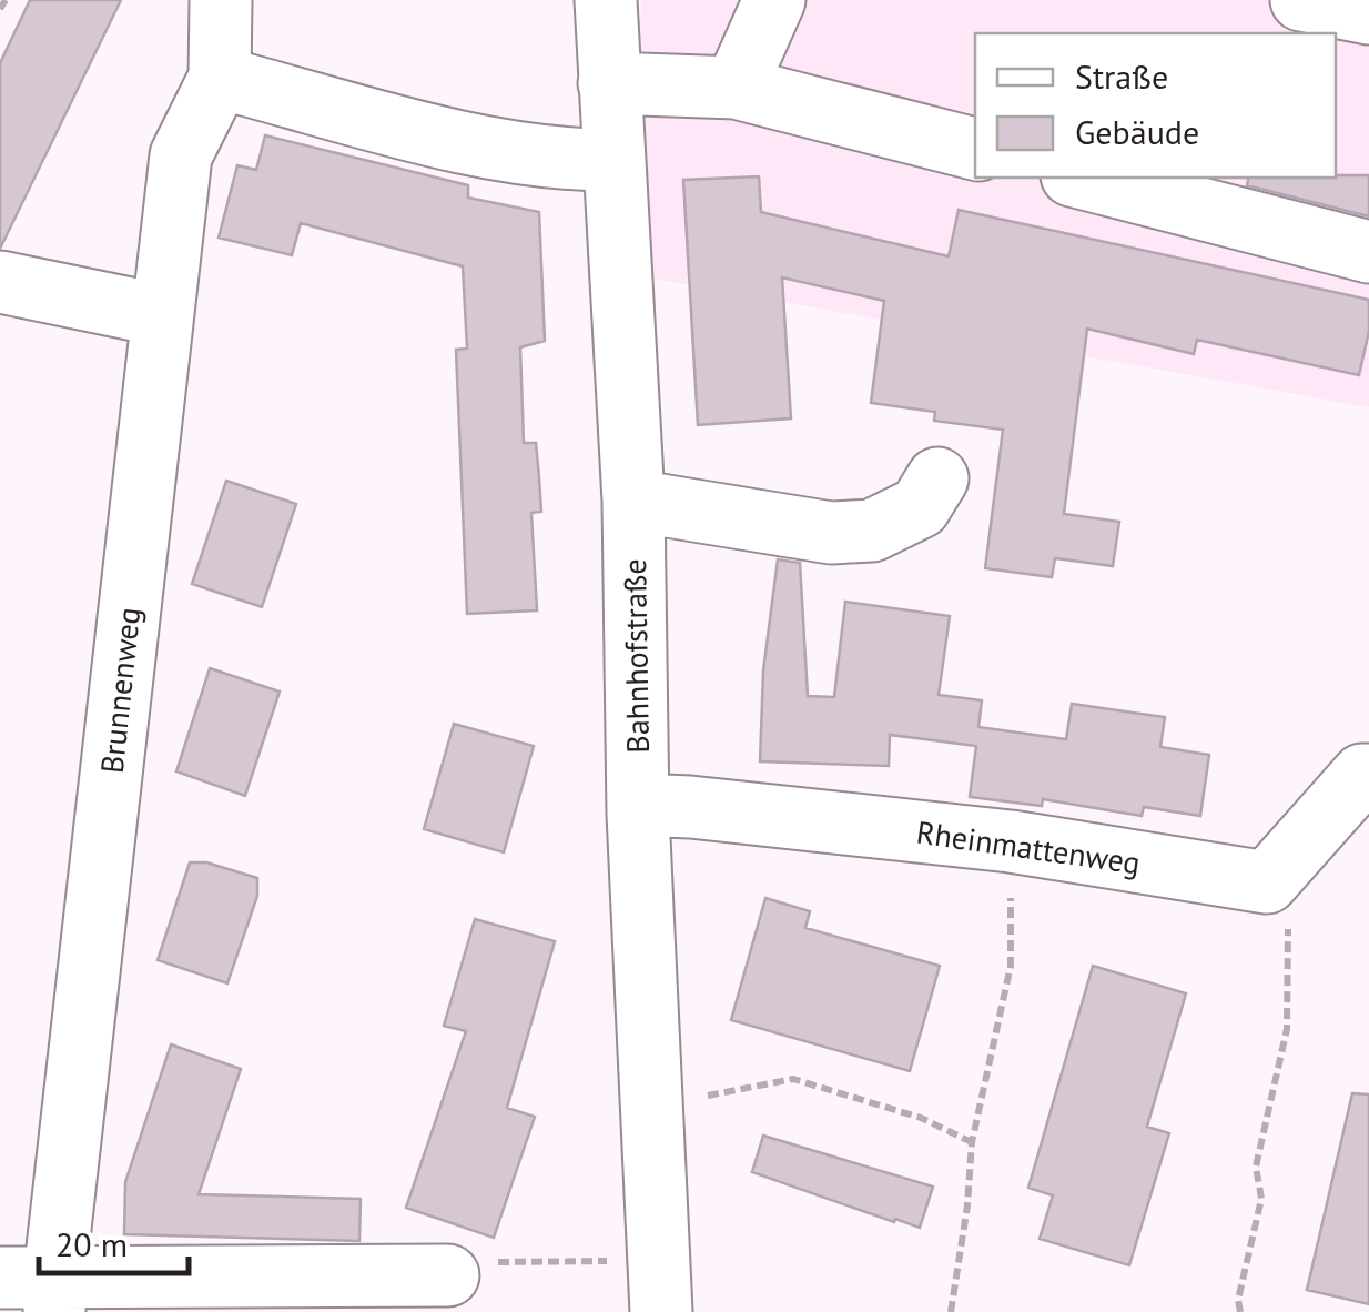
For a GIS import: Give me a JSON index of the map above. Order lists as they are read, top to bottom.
{
  "streets": {
    "street": ["Bahnhofstraße", "Brunnenweg", "Rheinmattenweg"]
  },
  "crossings": [
    ["Bahnhofstraße", "Rheinmattenweg"]
  ],
  "legend": ["Straße", "Gebäude"],
  "scale_bar": "20 m"
}
